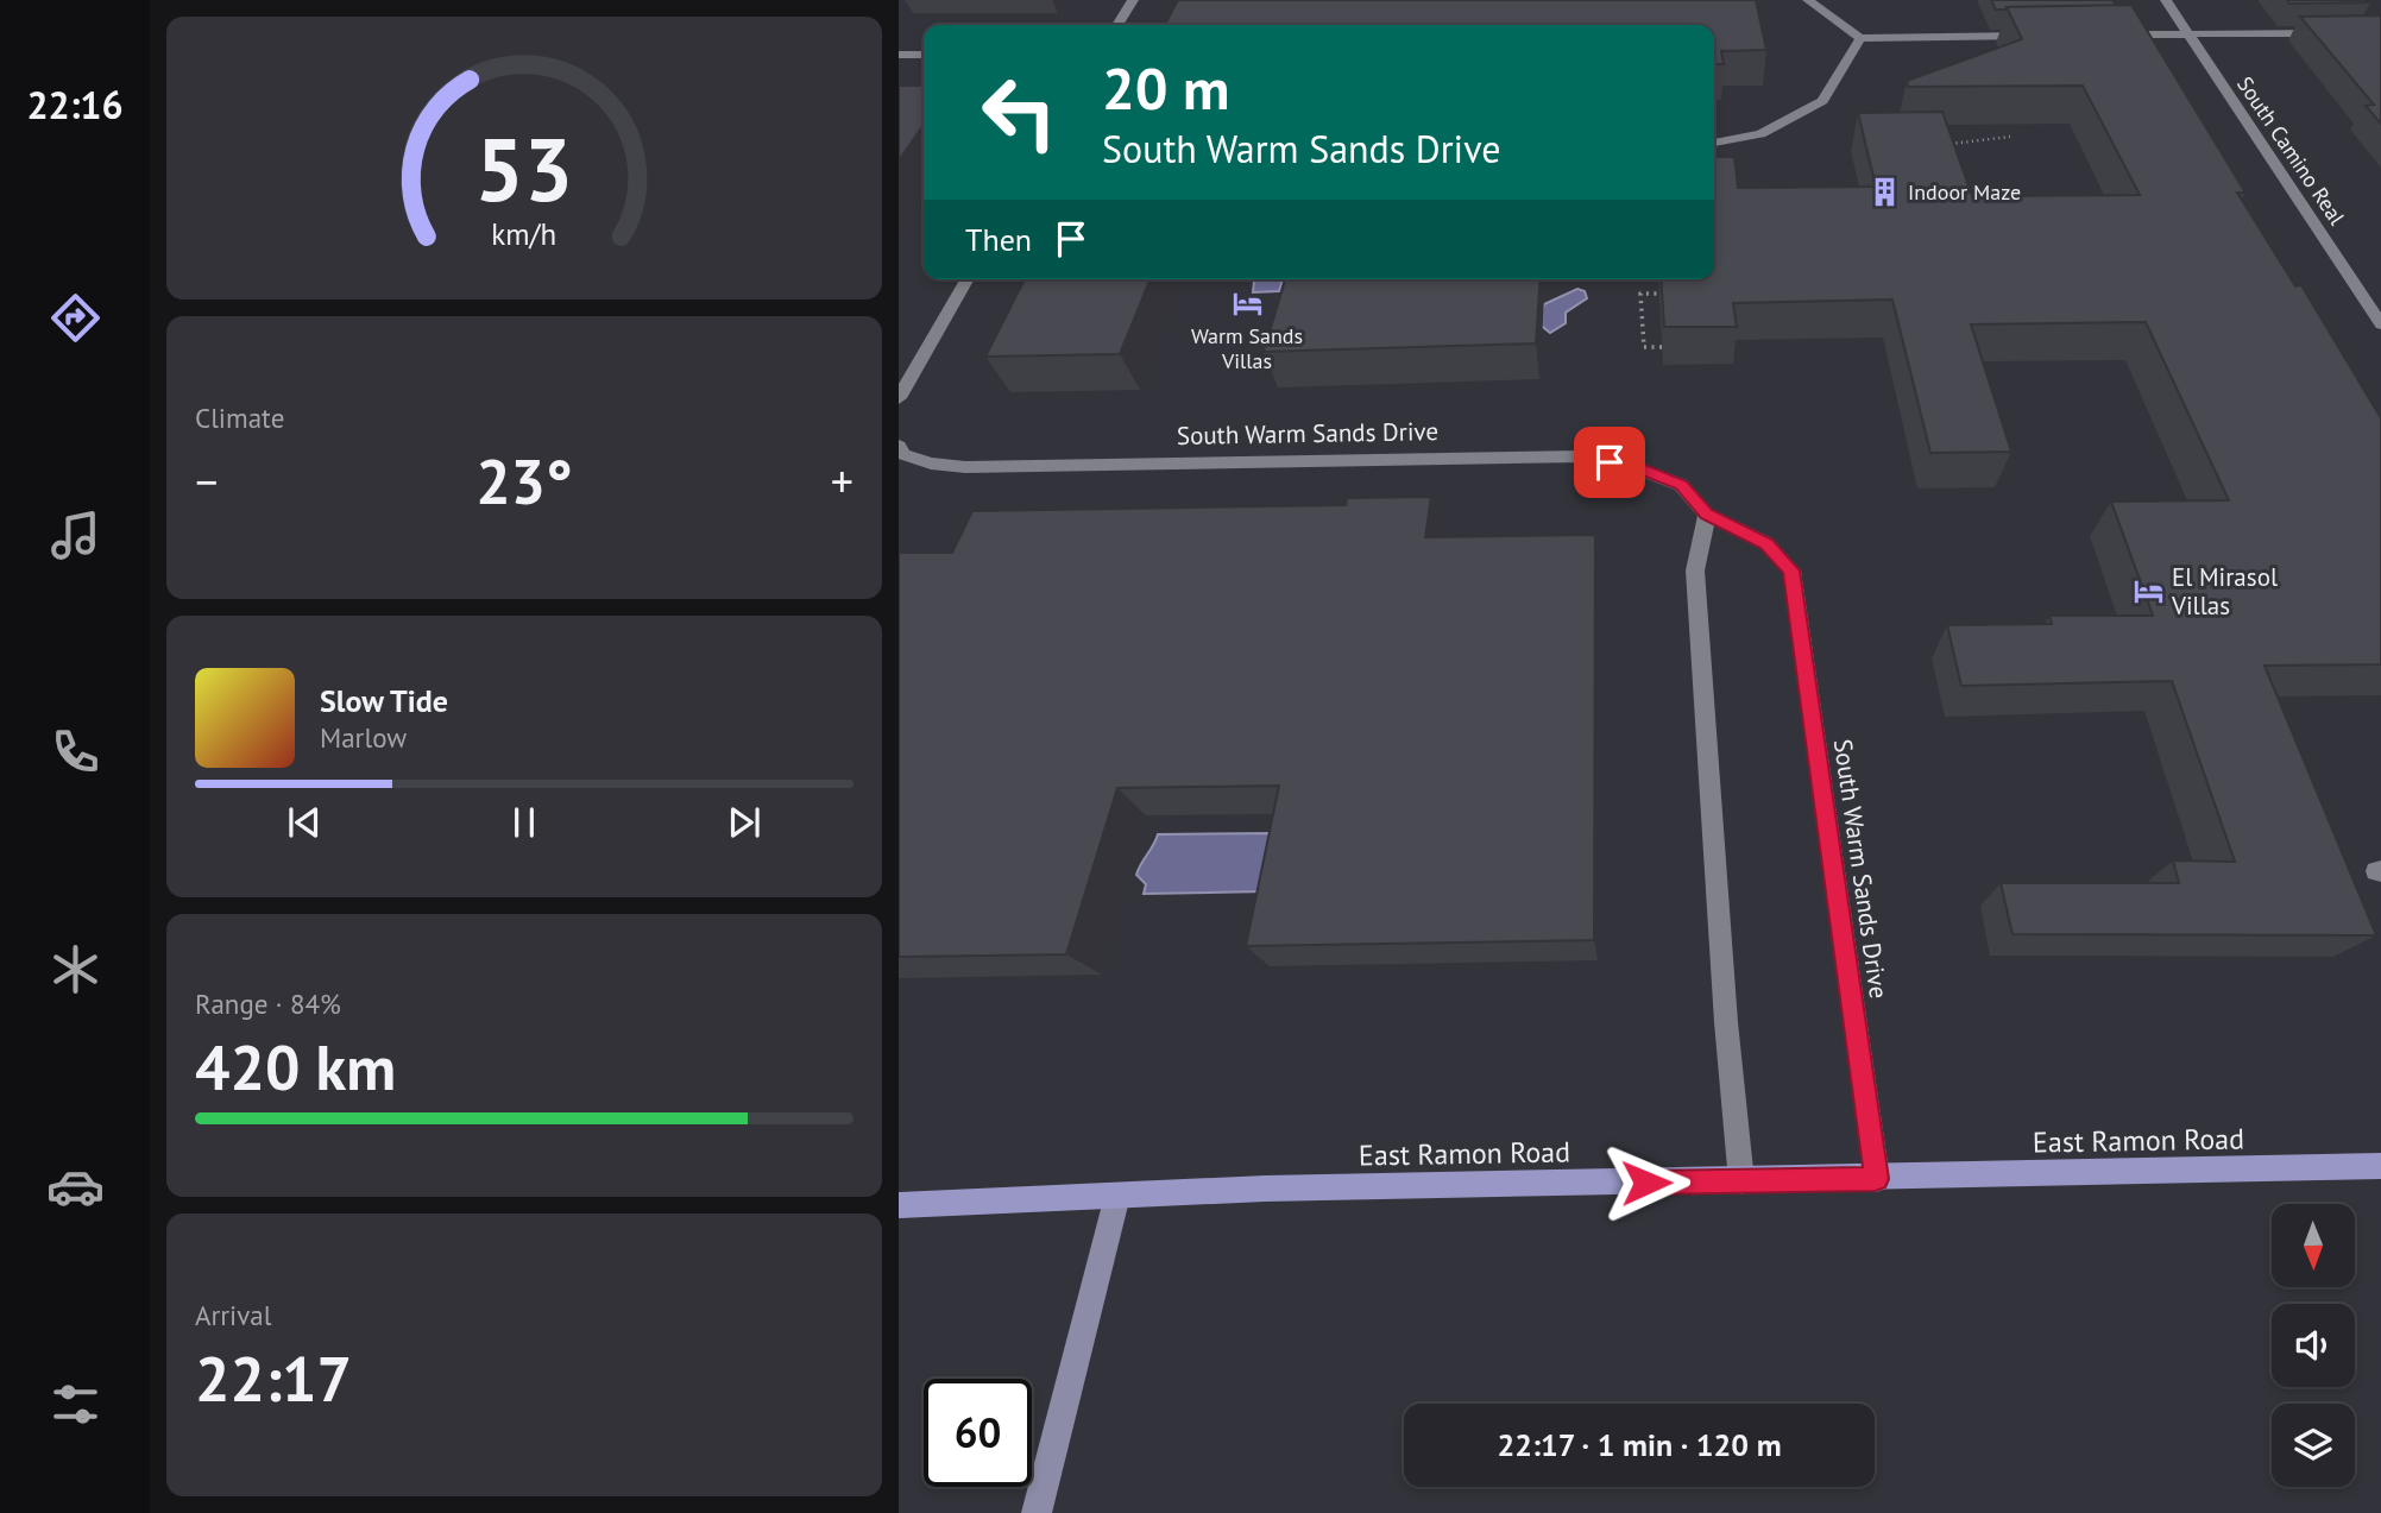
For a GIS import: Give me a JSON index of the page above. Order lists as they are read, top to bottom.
{
  "streets": {
    "main road": ["East Ramon Road"],
    "street": ["South Camino Real", "South Warm Sands Drive"]
  },
  "crossings": [
    ["South Warm Sands Drive", "East Ramon Road"]
  ],
  "places": {
    "building": ["Indoor Maze"],
    "hotel": ["Warm Sands Villas", "El Mirasol Villas"]
  },
  "north": "bottom",
  "page": {
    "tabs": "22:16",
    "turn": ["20 m", "South Warm Sands Drive"],
    "then": "Then",
    "tile": [
      "Climate",
      ["Range · 84%", "420 km"],
      ["Arrival", "22:17"]
    ],
    "heat": ["−", "23°", "+"],
    "song": ["Slow Tide", "Marlow"],
    "limit": "60",
    "trip": "22:17 · 1 min · 120 m",
    "gauge": ["53", "km/h"]
  }
}
